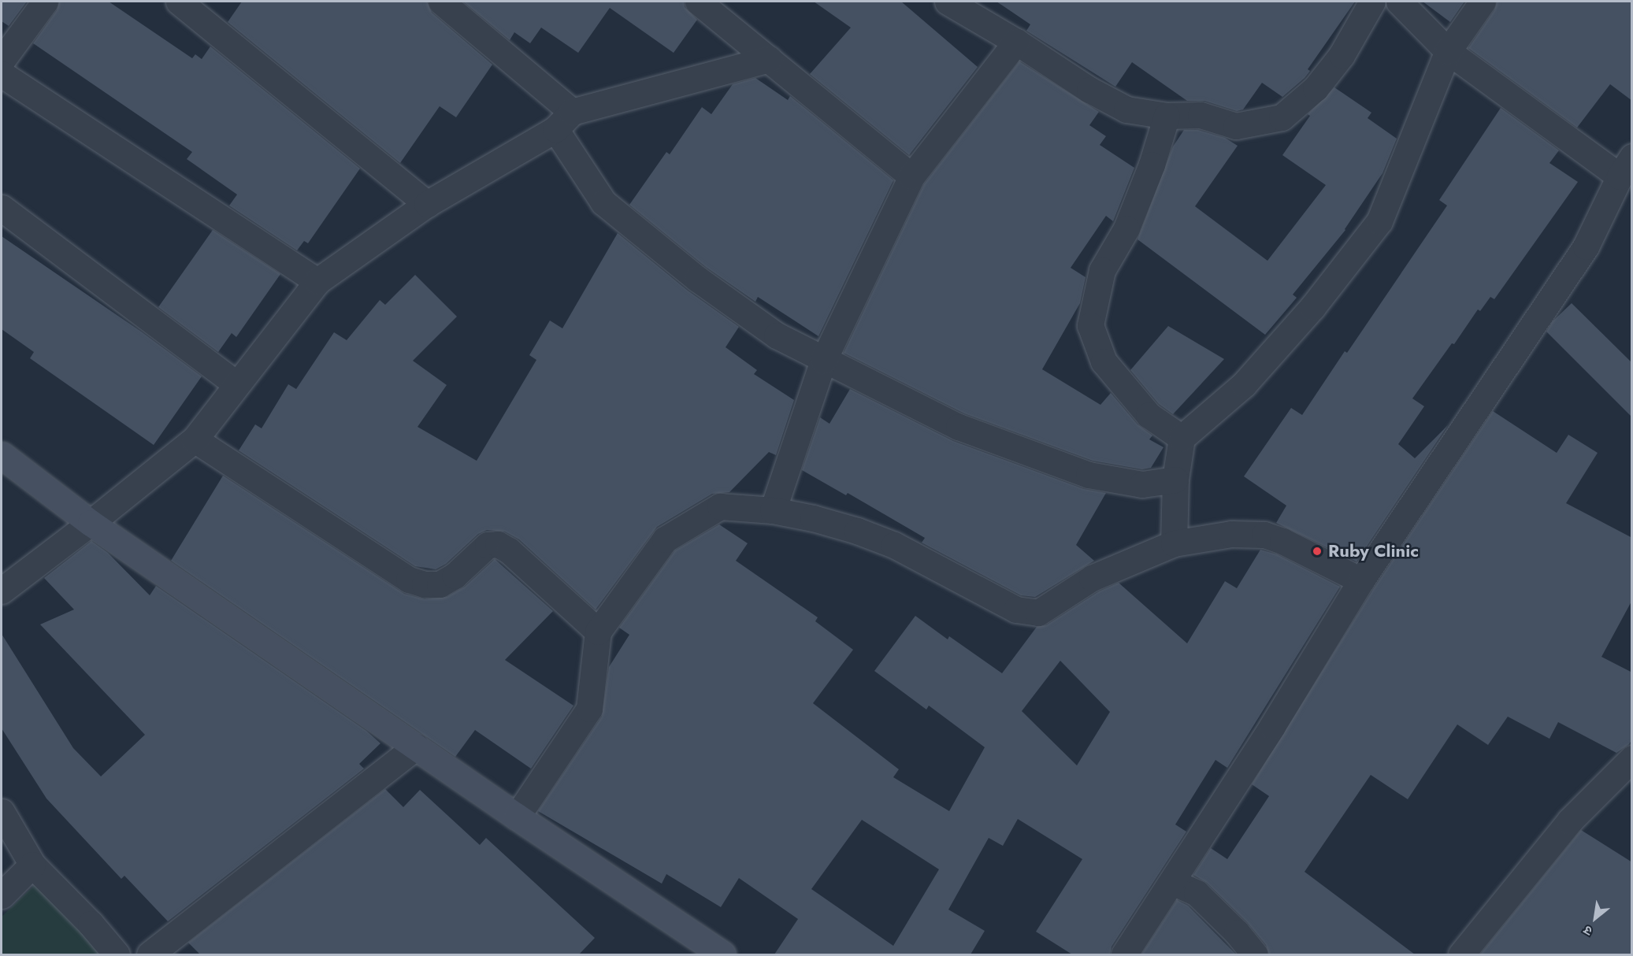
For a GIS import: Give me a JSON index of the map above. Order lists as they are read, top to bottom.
{
  "places": ["Ruby Clinic"],
  "north": "bottom left"
}
